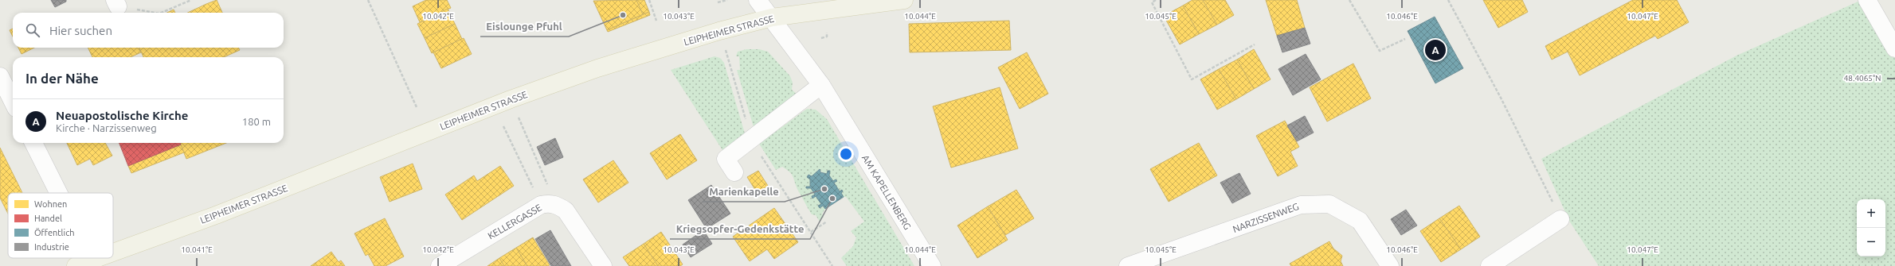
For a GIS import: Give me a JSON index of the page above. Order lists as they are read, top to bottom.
{
  "streets": {
    "main road": ["LEIPHEIMER STRASSE"],
    "street": ["AM KAPELLENBERG", "NARZISSENWEG", "KELLERGASSE"]
  },
  "crossings": [
    ["LEIPHEIMER STRASSE", "AM KAPELLENBERG"]
  ],
  "places": ["Eislounge Pfuhl", "Marienkapelle", "Kriegsopfer-Gedenkstätte"],
  "legend": [
    "Wohnen",
    "Handel",
    "Öffentlich",
    "Industrie"
  ],
  "page": {
    "search": "Hier suchen",
    "pins": "A",
    "heading": "In der Nähe",
    "list": [
      {
        "mark": "A",
        "name": "Neuapostolische Kirche",
        "note": "Kirche · Narzissenweg",
        "value": "180 m"
      }
    ],
    "map_buttons": ["+", "−"]
  },
  "coordinates": [
    "10.042°E",
    "10.043°E",
    "10.044°E",
    "10.045°E",
    "10.046°E",
    "10.047°E",
    "48.4065°N",
    "10.041°E"
  ]
}
